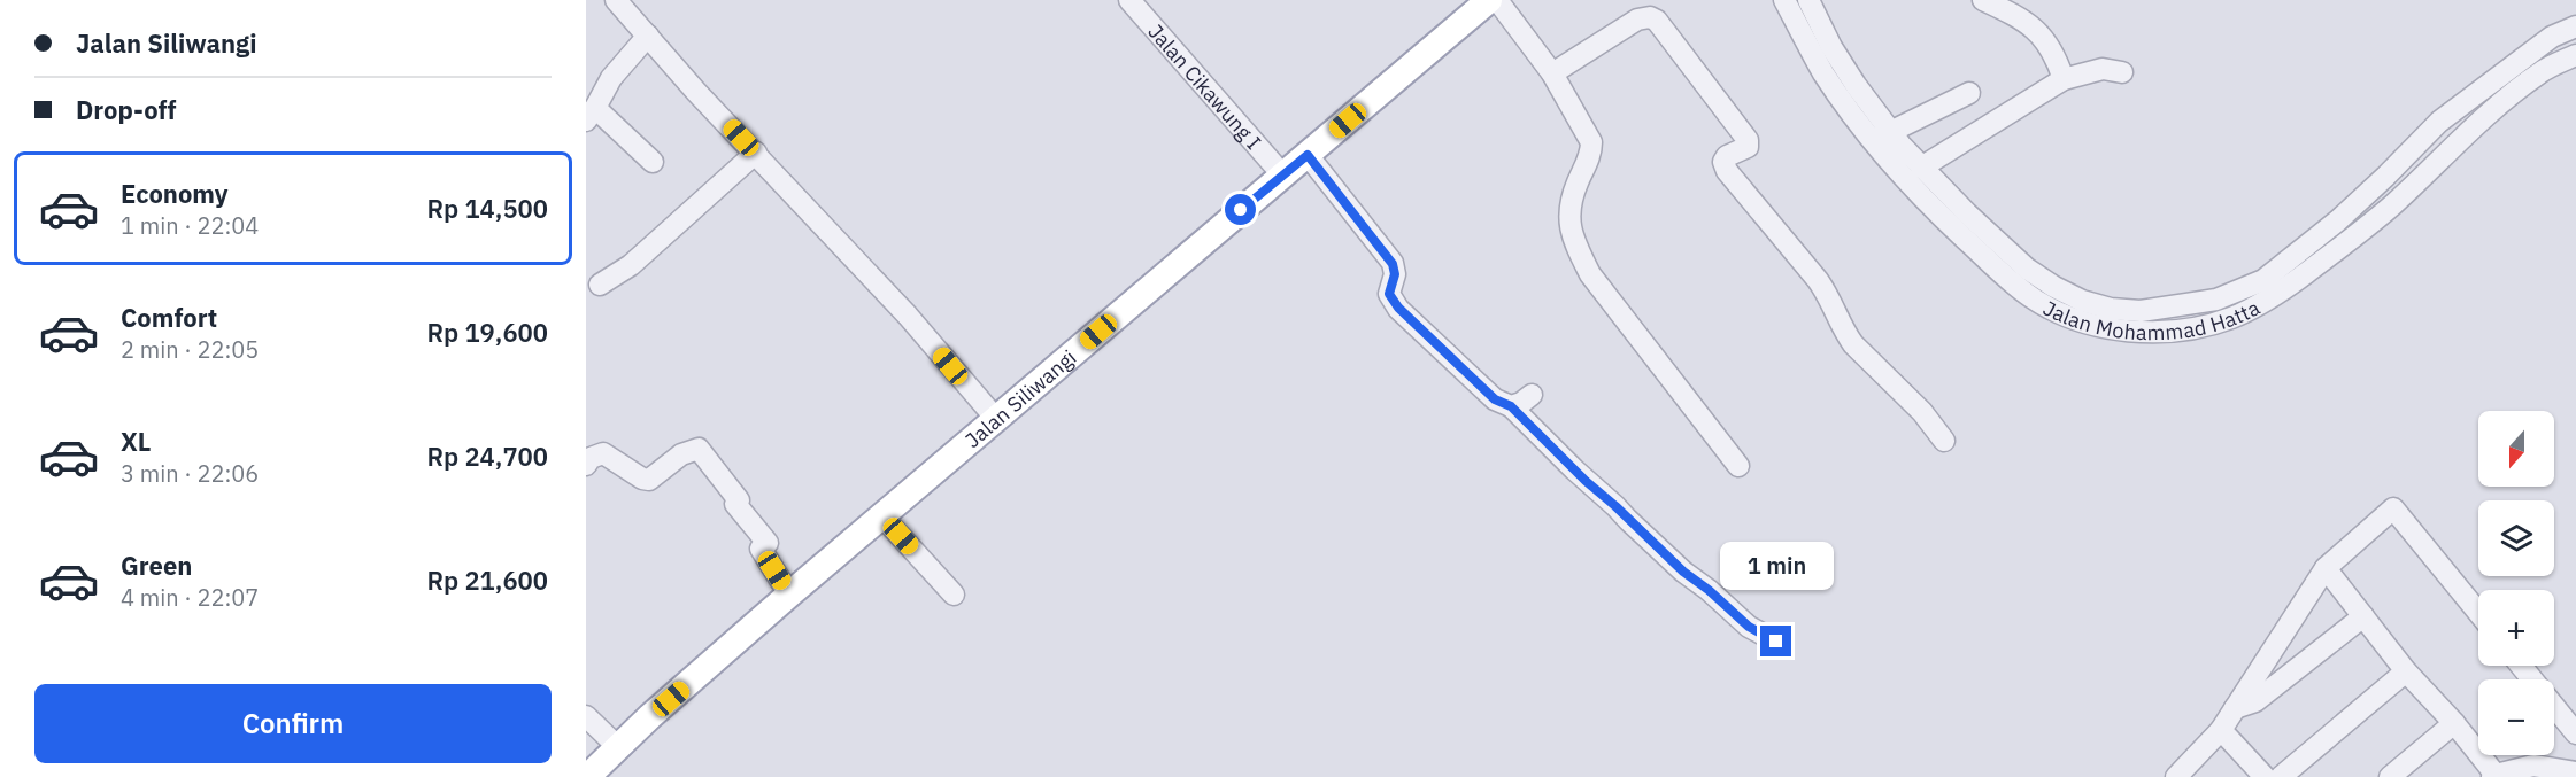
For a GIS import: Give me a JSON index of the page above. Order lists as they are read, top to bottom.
{
  "streets": {
    "main road": ["Jalan Siliwangi"],
    "street": ["Jalan Cikawung I", "Jalan Mohammad Hatta"]
  },
  "crossings": [
    ["Jalan Cikawung I", "Jalan Siliwangi"]
  ],
  "north": "bottom",
  "page": {
    "banner": ["Jalan Siliwangi", "Drop-off"],
    "list": [
      {
        "name": "Economy",
        "note": "1 min · 22:04",
        "value": "Rp 14,500"
      },
      {
        "name": "Comfort",
        "note": "2 min · 22:05",
        "value": "Rp 19,600"
      },
      {
        "name": "XL",
        "note": "3 min · 22:06",
        "value": "Rp 24,700"
      },
      {
        "name": "Green",
        "note": "4 min · 22:07",
        "value": "Rp 21,600"
      }
    ],
    "map_buttons": ["+", "−"],
    "bubble": "1 min",
    "buttons": "Confirm"
  }
}
